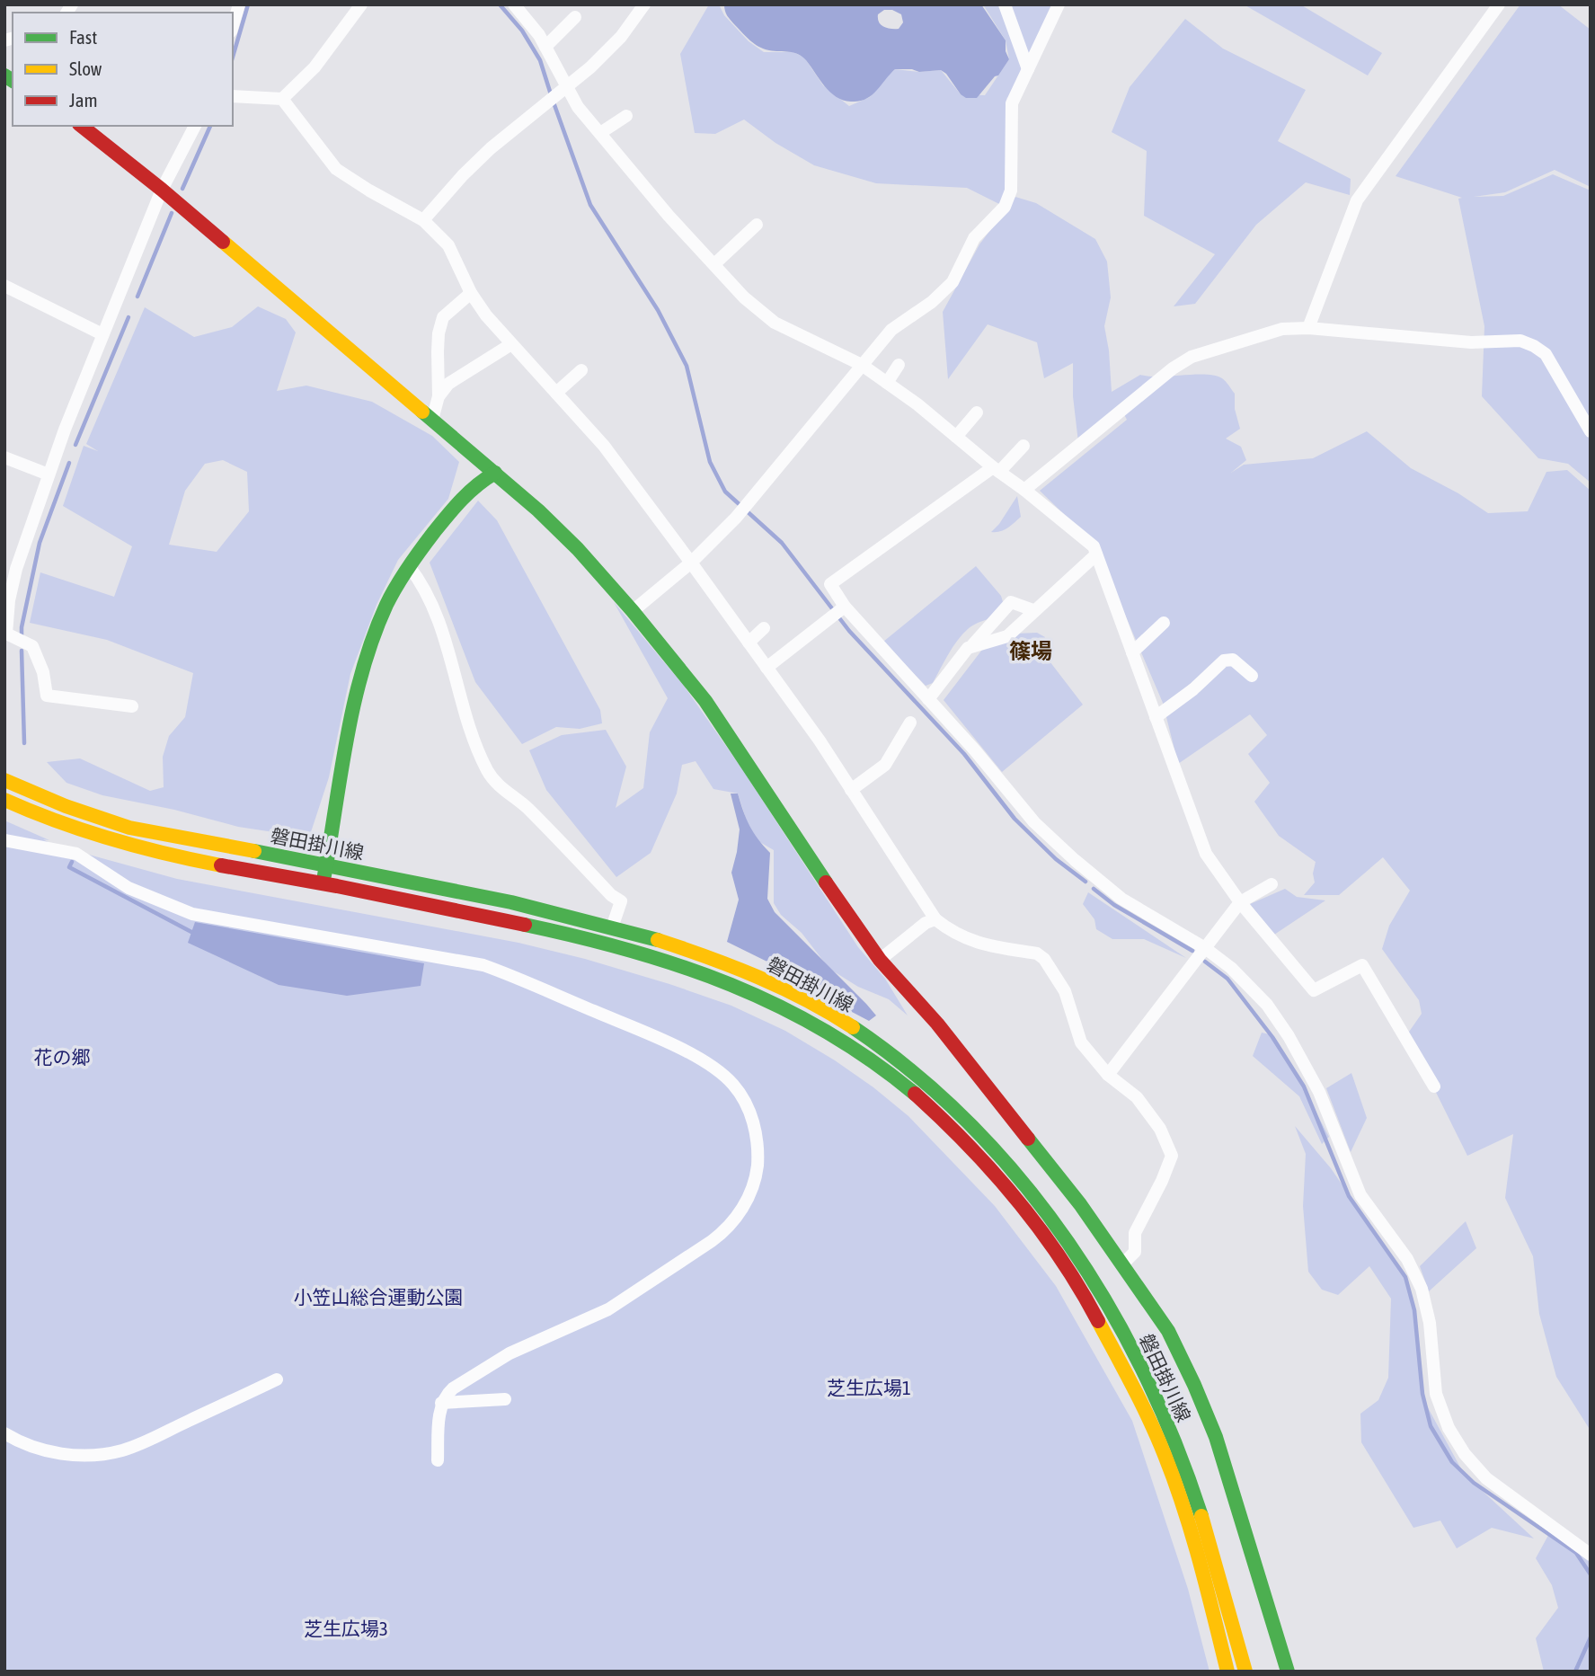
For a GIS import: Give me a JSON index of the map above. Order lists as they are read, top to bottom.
{
  "streets": {
    "main road": ["磐田掛川線"]
  },
  "districts": ["篠場"],
  "parks": [
    "花の郷",
    "小笠山総合運動公園",
    "芝生広場1",
    "芝生広場3"
  ],
  "legend": ["Fast", "Slow", "Jam"]
}
